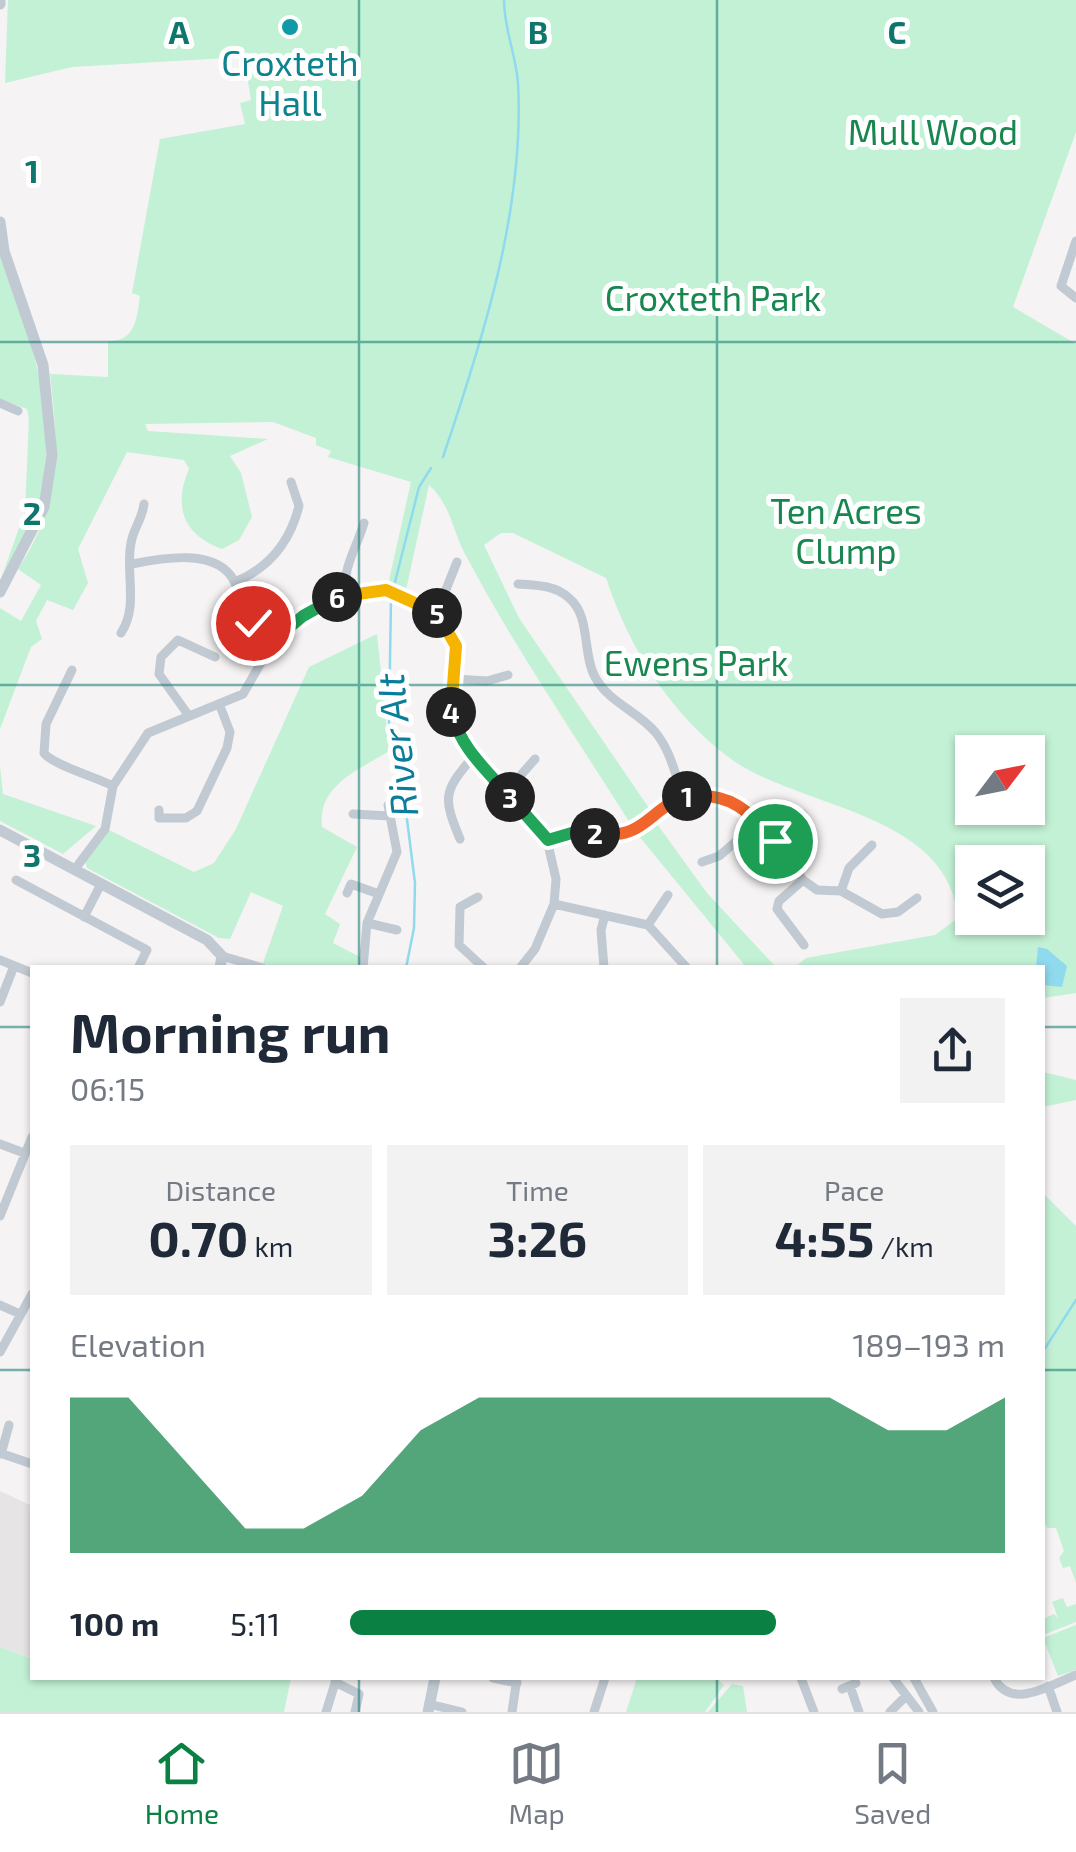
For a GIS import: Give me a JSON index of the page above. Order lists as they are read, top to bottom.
{
  "water": ["River Alt"],
  "parks": [
    "Mull Wood",
    "Croxteth Park",
    "Ten Acres Clump",
    "Ewens Park"
  ],
  "places": ["Croxteth Hall"],
  "north": "top right",
  "page": {
    "pins": [
      "6",
      "5",
      "4",
      "1",
      "3",
      "2"
    ],
    "heading": ["Morning run", "06:15"],
    "stats": [
      ["Distance", "0.70 km"],
      ["Time", "3:26"],
      ["Pace", "4:55 /km"]
    ],
    "chart": ["Elevation", "189–193 m"],
    "list": [
      {
        "name": "100 m",
        "note": "5:11"
      }
    ],
    "tabs": ["Home", "Map", "Saved"]
  },
  "grid": {
    "columns": ["A", "B", "C"],
    "rows": ["1", "2", "3"]
  }
}
